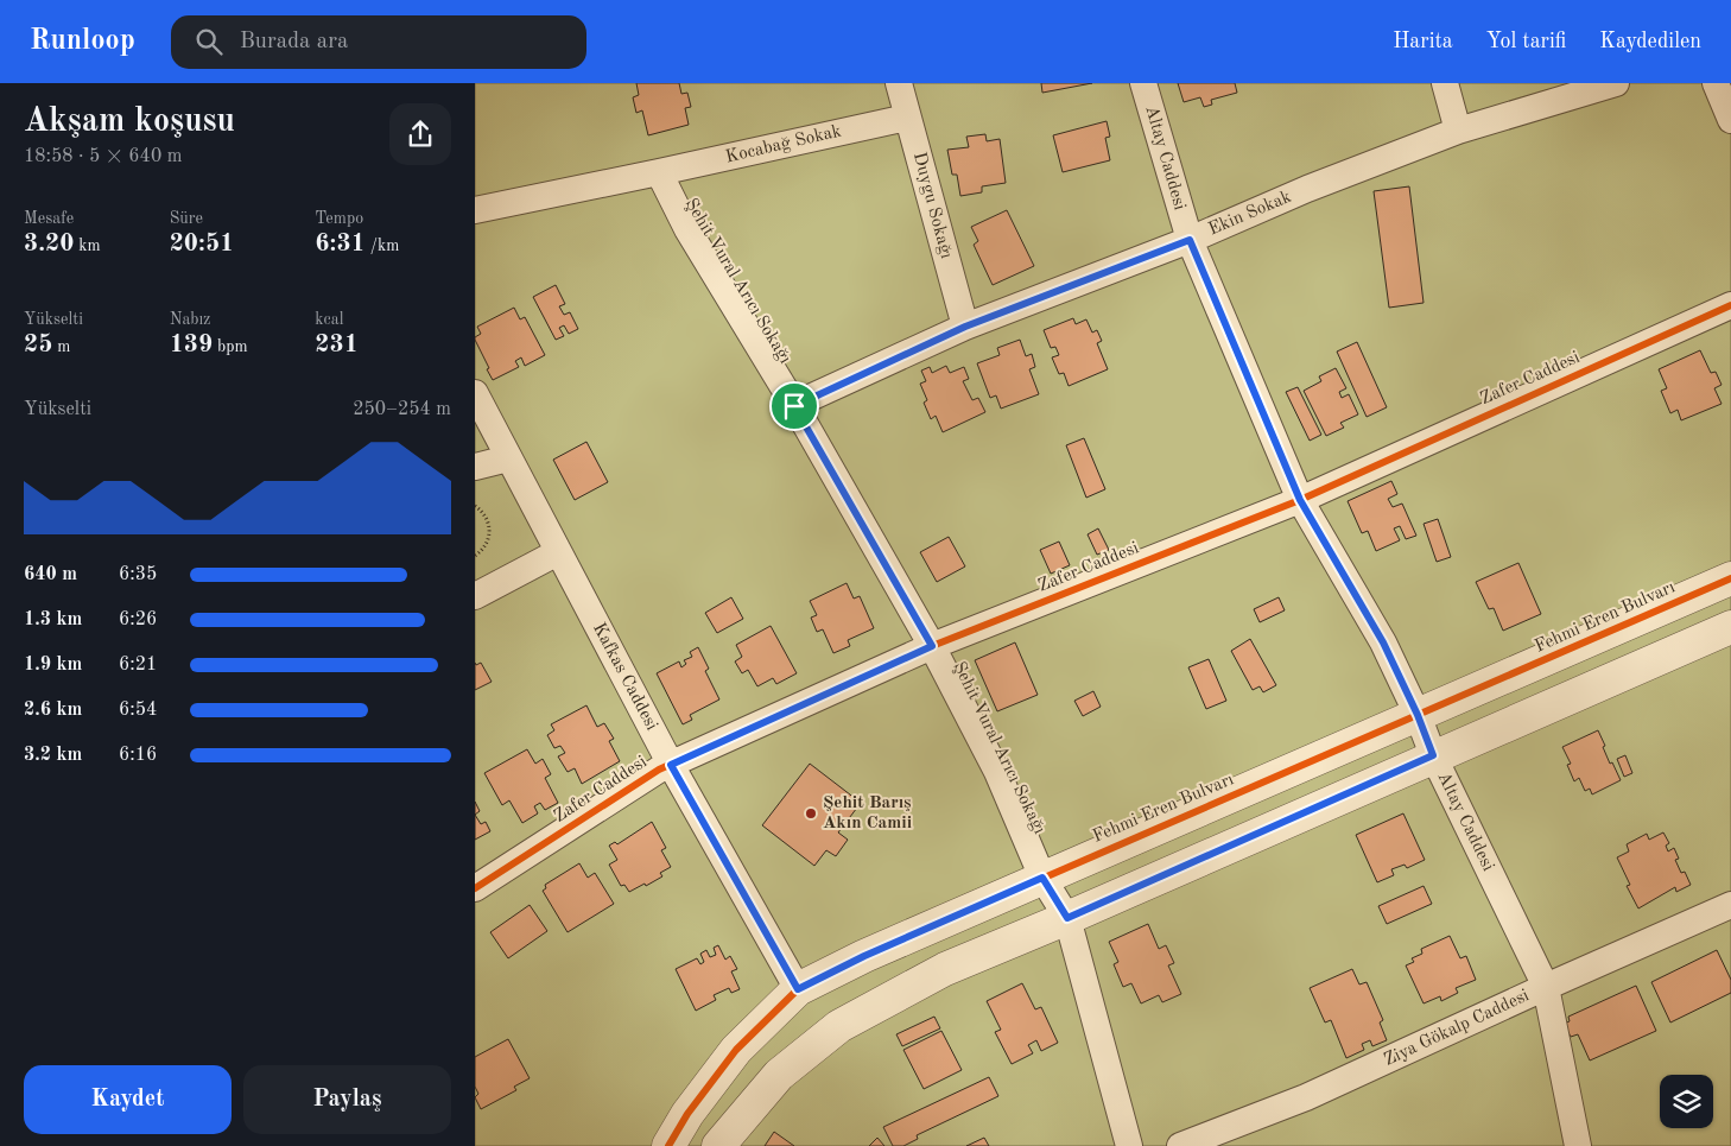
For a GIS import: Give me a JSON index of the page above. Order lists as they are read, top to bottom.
{
  "streets": {
    "street": [
      "Kocabağ Sokak",
      "Altay Caddesi",
      "Duygu Sokağı",
      "Ekin Sokak",
      "Şehit Vural Arıcı Sokağı",
      "Zafer Caddesi",
      "Fehmi Eren Bulvarı",
      "Kafkas Caddesi",
      "Ziya Gökalp Caddesi"
    ]
  },
  "crossings": [
    ["Kocabağ Sokak", "Duygu Sokağı"],
    ["Kocabağ Sokak", "Şehit Vural Arıcı Sokağı"],
    ["Altay Caddesi", "Ekin Sokak"],
    ["Altay Caddesi", "Zafer Caddesi"],
    ["Altay Caddesi", "Fehmi Eren Bulvarı"],
    ["Altay Caddesi", "Ziya Gökalp Caddesi"],
    ["Duygu Sokağı", "Ekin Sokak"],
    ["Ekin Sokak", "Şehit Vural Arıcı Sokağı"],
    ["Şehit Vural Arıcı Sokağı", "Zafer Caddesi"],
    ["Şehit Vural Arıcı Sokağı", "Fehmi Eren Bulvarı"],
    ["Zafer Caddesi", "Kafkas Caddesi"],
    ["Fehmi Eren Bulvarı", "Kafkas Caddesi"]
  ],
  "places": ["Şehit Barış Akın Camii"],
  "page": {
    "header": "Runloop",
    "search": "Burada ara",
    "nav": ["Harita", "Yol tarifi", "Kaydedilen"],
    "heading": ["Akşam koşusu", "18:58 · 5 × 640 m"],
    "stats": [
      ["Mesafe", "3.20 km"],
      ["Süre", "20:51"],
      ["Tempo", "6:31 /km"],
      ["Yükselti", "25 m"],
      ["Nabız", "139 bpm"],
      ["kcal", "231"]
    ],
    "chart": ["Yükselti", "250–254 m"],
    "list": [
      {
        "name": "640 m",
        "note": "6:35"
      },
      {
        "name": "1.3 km",
        "note": "6:26"
      },
      {
        "name": "1.9 km",
        "note": "6:21"
      },
      {
        "name": "2.6 km",
        "note": "6:54"
      },
      {
        "name": "3.2 km",
        "note": "6:16"
      }
    ],
    "buttons": ["Kaydet", "Paylaş"]
  }
}
